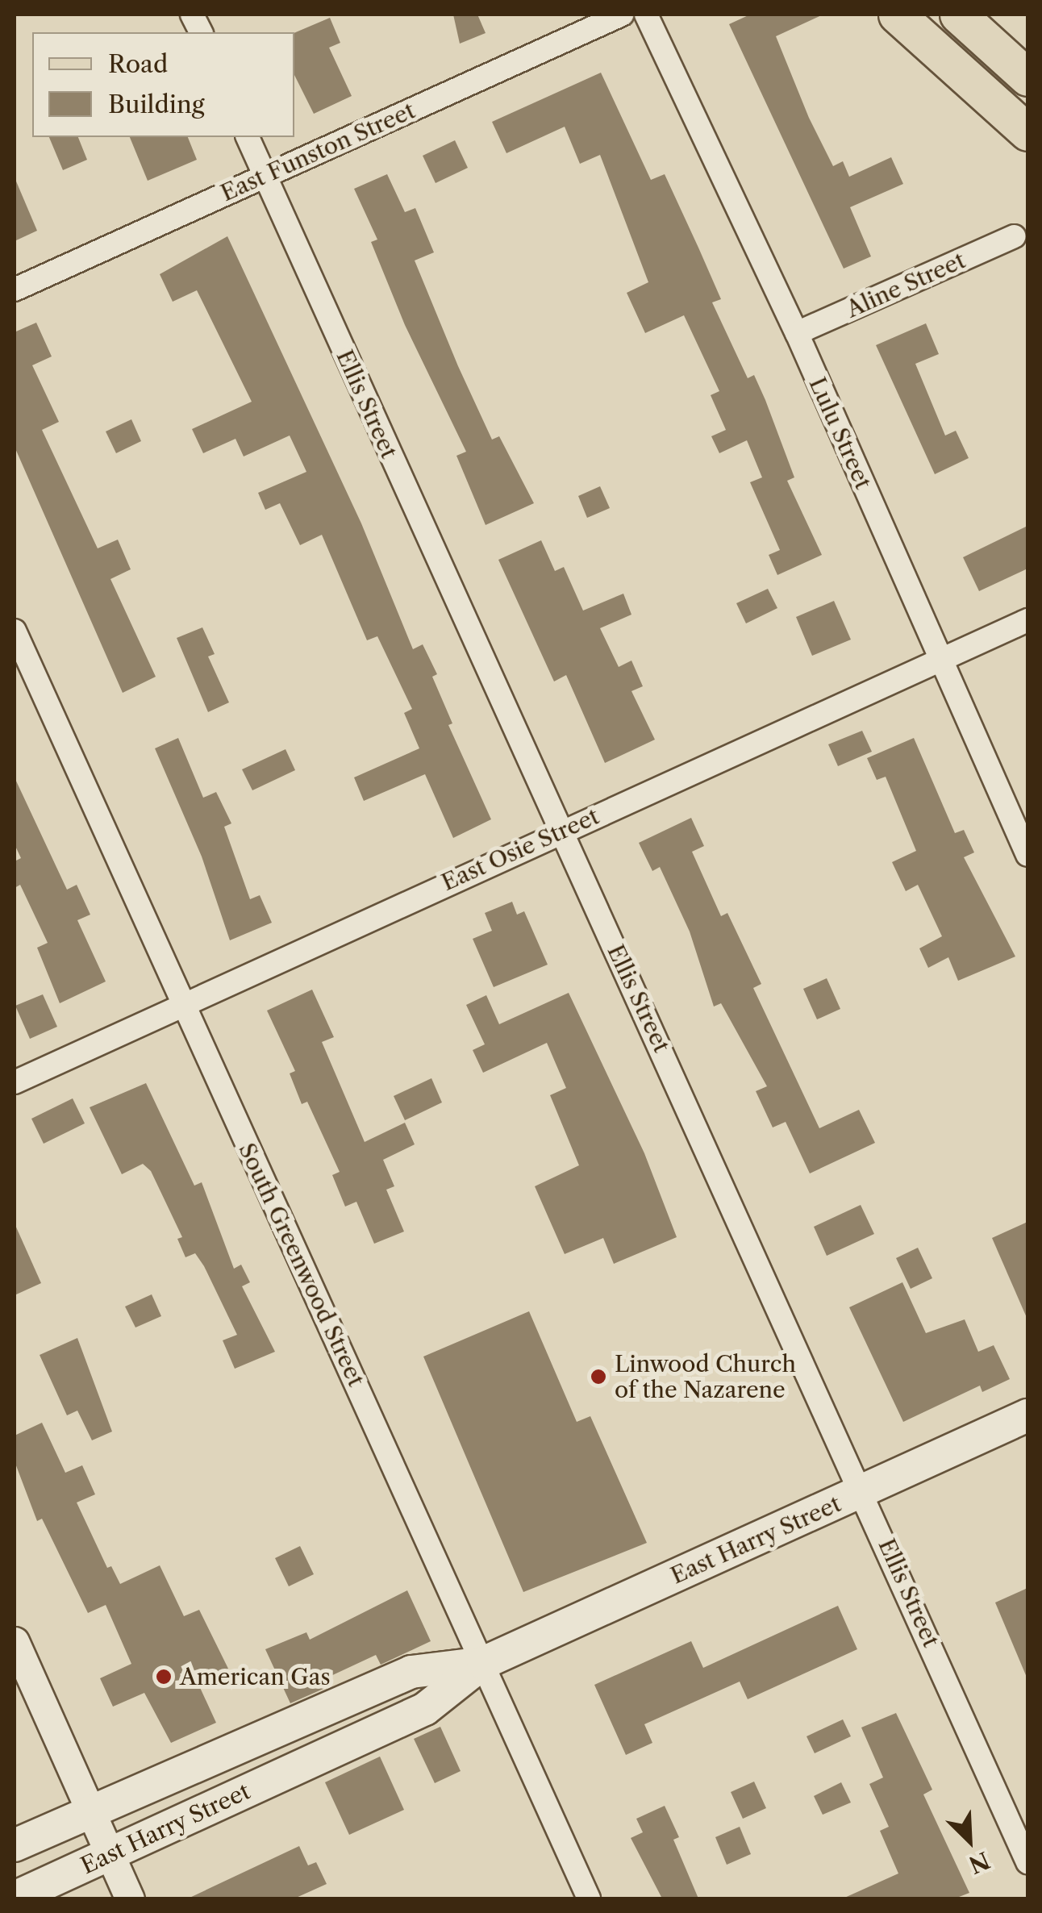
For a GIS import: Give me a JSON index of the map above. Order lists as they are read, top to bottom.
{
  "streets": {
    "main road": ["East Harry Street"],
    "street": [
      "East Funston Street",
      "Aline Street",
      "Ellis Street",
      "Lulu Street",
      "East Osie Street",
      "South Greenwood Street"
    ]
  },
  "crossings": [
    ["East Funston Street", "Ellis Street"],
    ["Aline Street", "Lulu Street"],
    ["Ellis Street", "East Osie Street"],
    ["Ellis Street", "East Harry Street"],
    ["Lulu Street", "East Osie Street"],
    ["East Osie Street", "South Greenwood Street"],
    ["South Greenwood Street", "East Harry Street"]
  ],
  "places": ["Linwood Church of the Nazarene", "American Gas"],
  "legend": ["Road", "Building"],
  "north": "bottom right"
}
